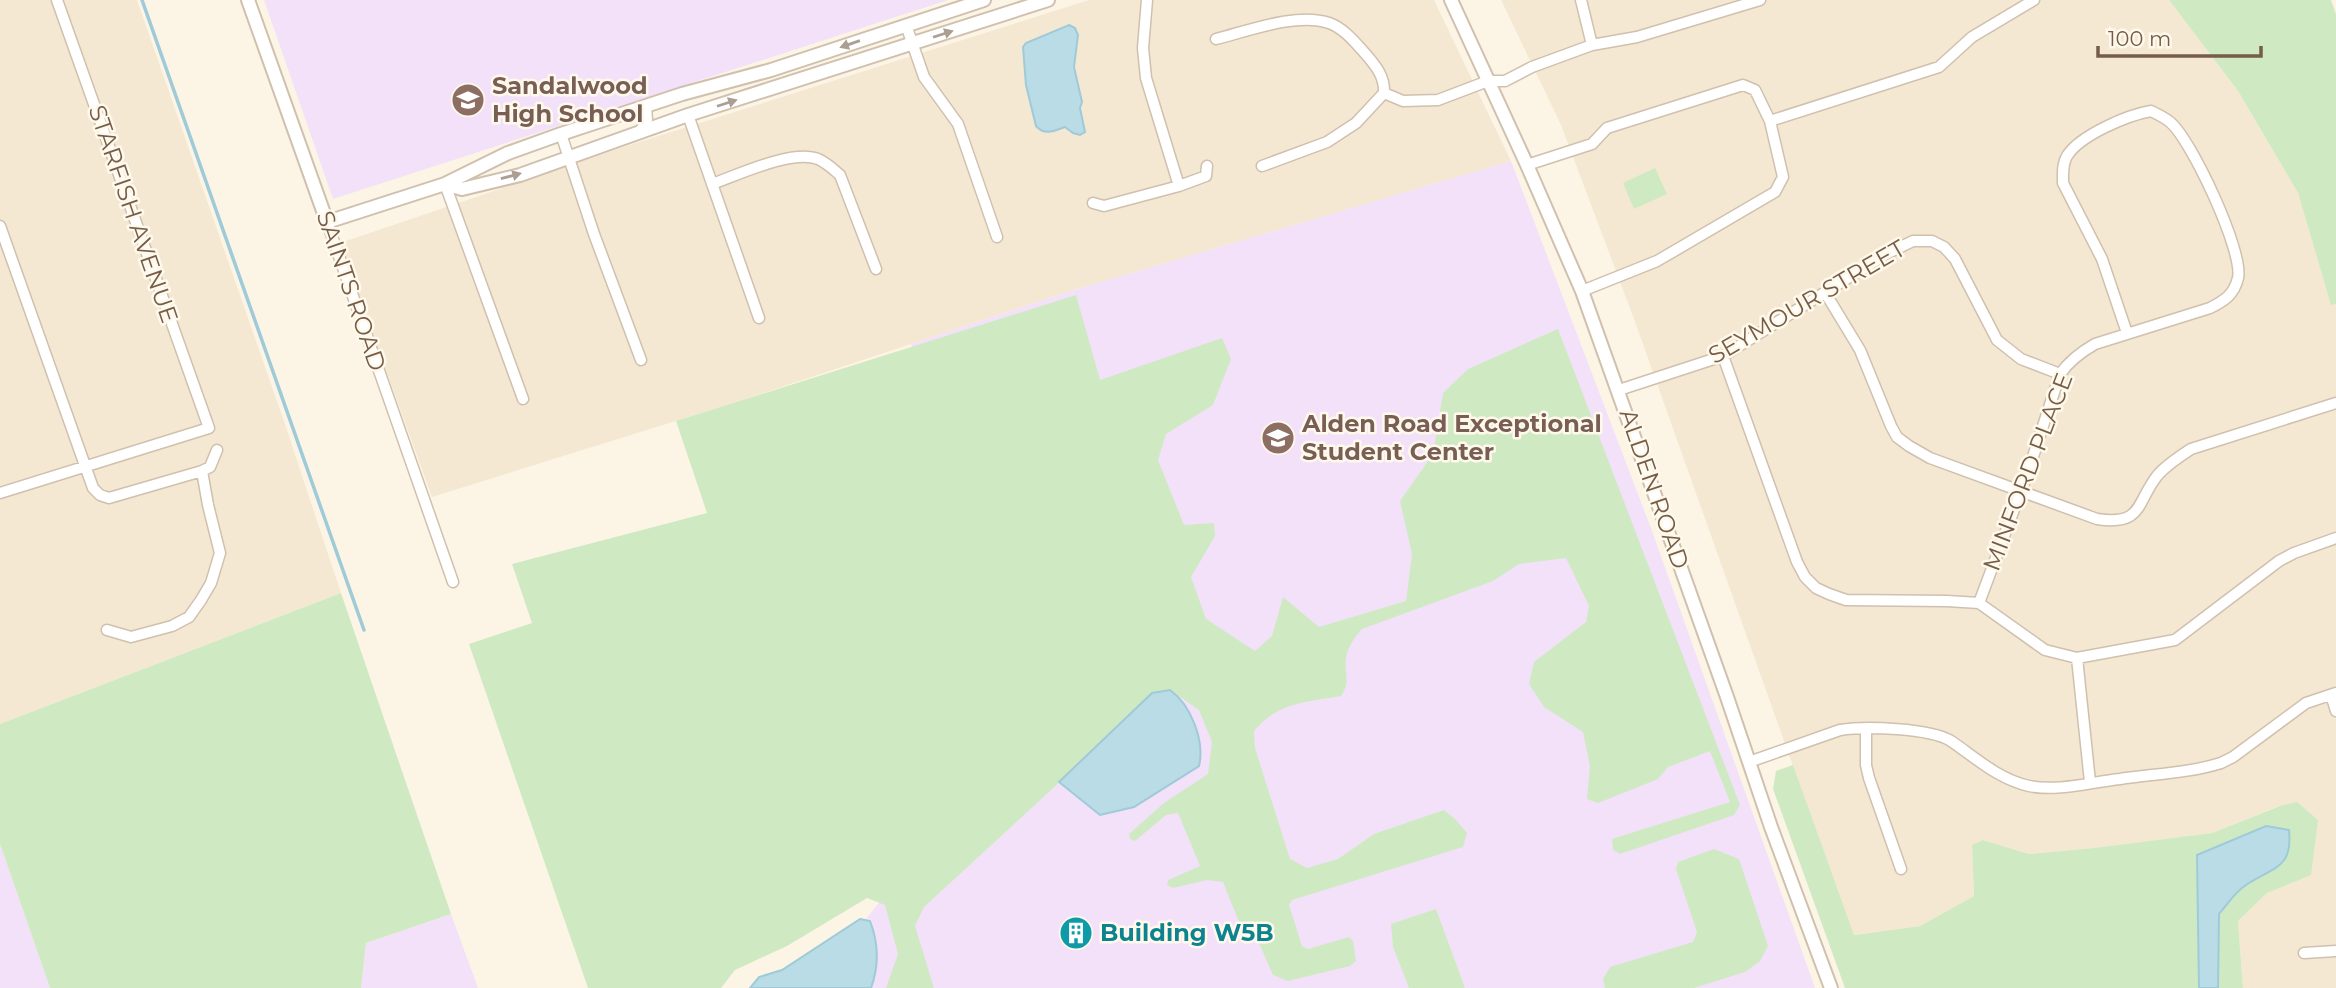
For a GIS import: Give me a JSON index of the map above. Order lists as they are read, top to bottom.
{
  "streets": {
    "street": [
      "STARFISH AVENUE",
      "SAINTS ROAD",
      "SEYMOUR STREET",
      "MINFORD PLACE",
      "ALDEN ROAD"
    ]
  },
  "crossings": [
    ["SEYMOUR STREET", "MINFORD PLACE"],
    ["SEYMOUR STREET", "ALDEN ROAD"]
  ],
  "places": {
    "school or university": ["Sandalwood High School", "Alden Road Exceptional Student Center"],
    "building": ["Building W5B"]
  },
  "scale_bar": "100 m"
}
